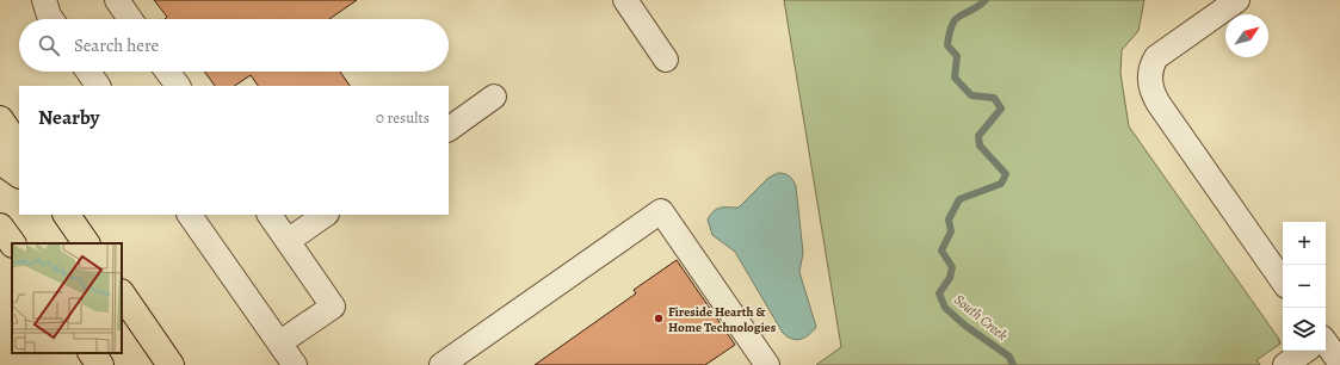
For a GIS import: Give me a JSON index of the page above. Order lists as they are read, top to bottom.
{
  "water": ["South Creek"],
  "places": ["Fireside Hearth & Home Technologies"],
  "north": "top right",
  "page": {
    "search": "Search here",
    "heading": ["Nearby", "0 results"],
    "map_buttons": ["+", "−"]
  }
}
